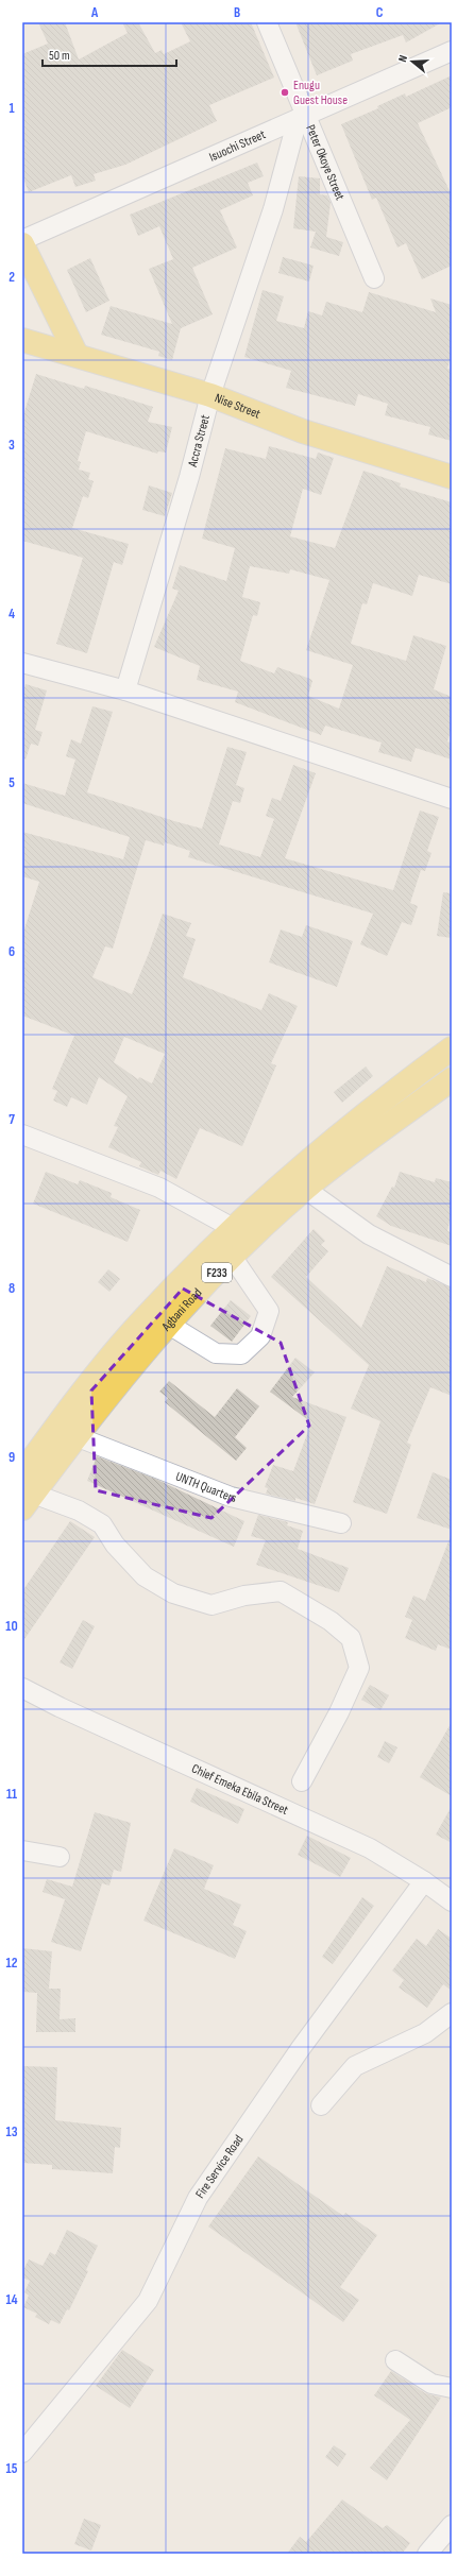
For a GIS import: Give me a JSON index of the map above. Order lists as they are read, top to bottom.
{
  "streets": {
    "main road": ["Nise Street", "F233", "Agbani Road"],
    "street": [
      "Isuochi Street",
      "Peter Okoye Street",
      "Accra Street",
      "UNTH Quarters",
      "Chief Emeka Ebila Street",
      "Fire Service Road"
    ]
  },
  "crossings": [
    ["Isuochi Street", "Peter Okoye Street"],
    ["Isuochi Street", "Accra Street"],
    ["Peter Okoye Street", "Accra Street"],
    ["Nise Street", "Accra Street"],
    ["Agbani Road", "UNTH Quarters"],
    ["Chief Emeka Ebila Street", "Fire Service Road"]
  ],
  "places": ["Enugu Guest House"],
  "scale_bar": "50 m",
  "north": "left",
  "grid": {
    "columns": ["A", "B", "C"],
    "rows": [
      "1",
      "2",
      "3",
      "4",
      "5",
      "6",
      "7",
      "8",
      "9",
      "10",
      "11",
      "12",
      "13",
      "14",
      "15"
    ]
  }
}
